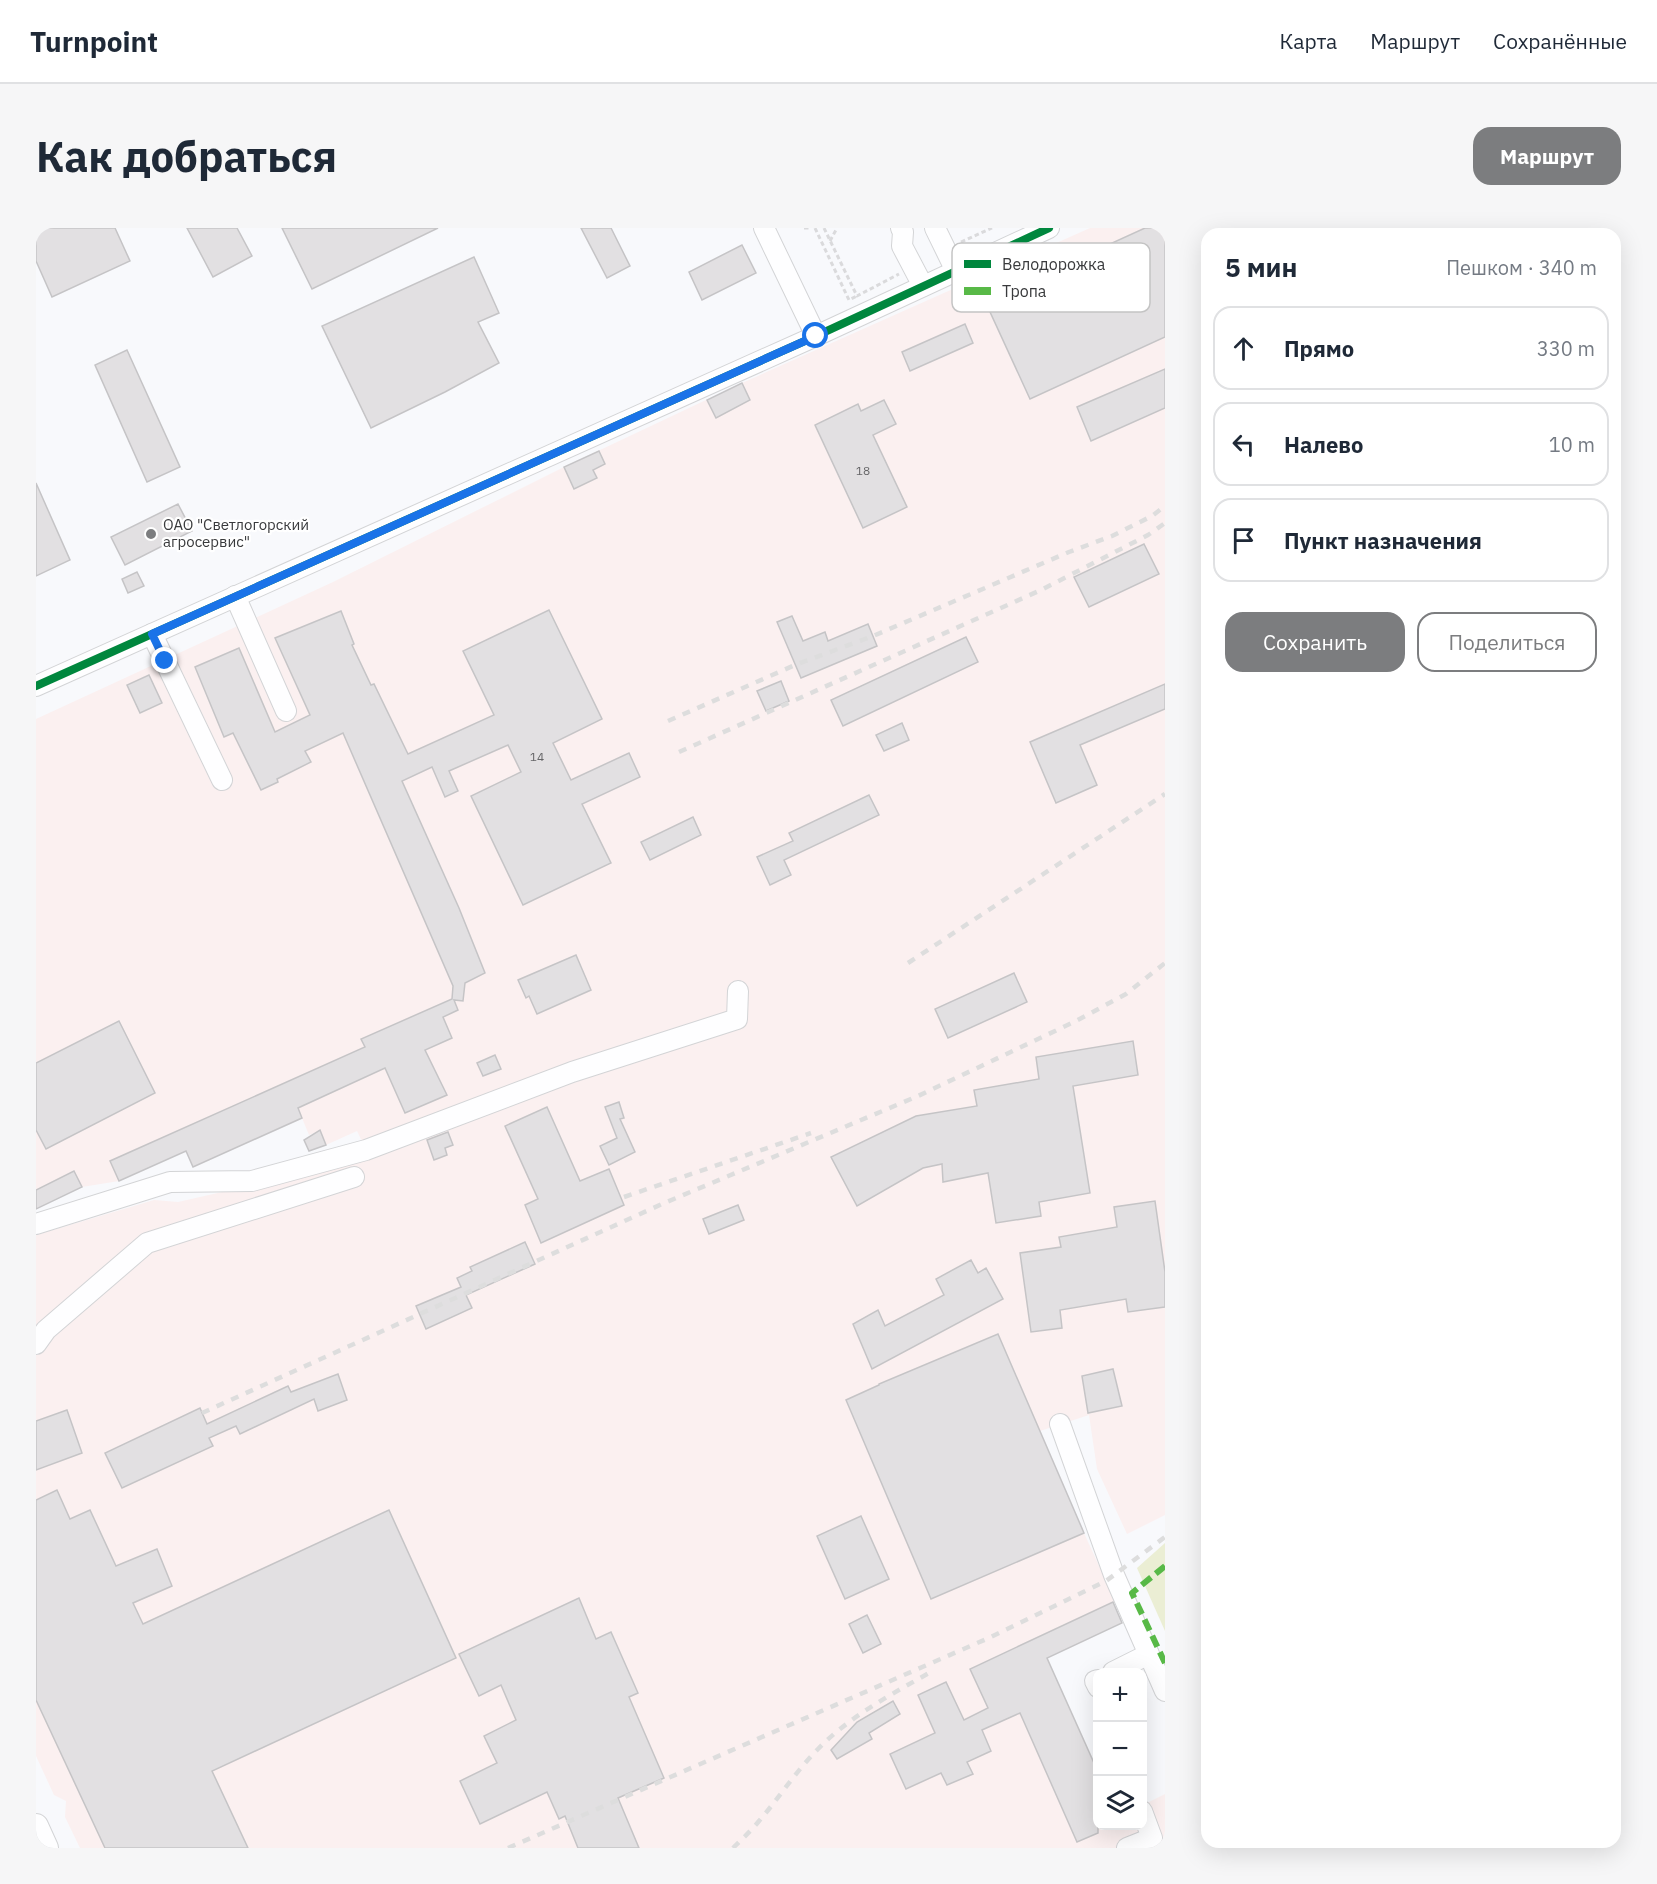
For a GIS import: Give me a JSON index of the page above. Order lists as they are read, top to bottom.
{
  "places": ["ОАО \"Светлогорский агросервис\""],
  "house_numbers": ["18", "14"],
  "legend": ["Велодорожка", "Тропа"],
  "page": {
    "header": "Turnpoint",
    "nav": ["Карта", "Маршрут", "Сохранённые"],
    "buttons": [
      "Маршрут",
      ["Сохранить", "Поделиться"]
    ],
    "title": "Как добраться",
    "heading": ["5 мин", "Пешком · 340 m"],
    "list": [
      ["Прямо", "330 m"],
      ["Налево", "10 m"],
      "Пункт назначения"
    ],
    "map_buttons": ["+", "−"]
  }
}
